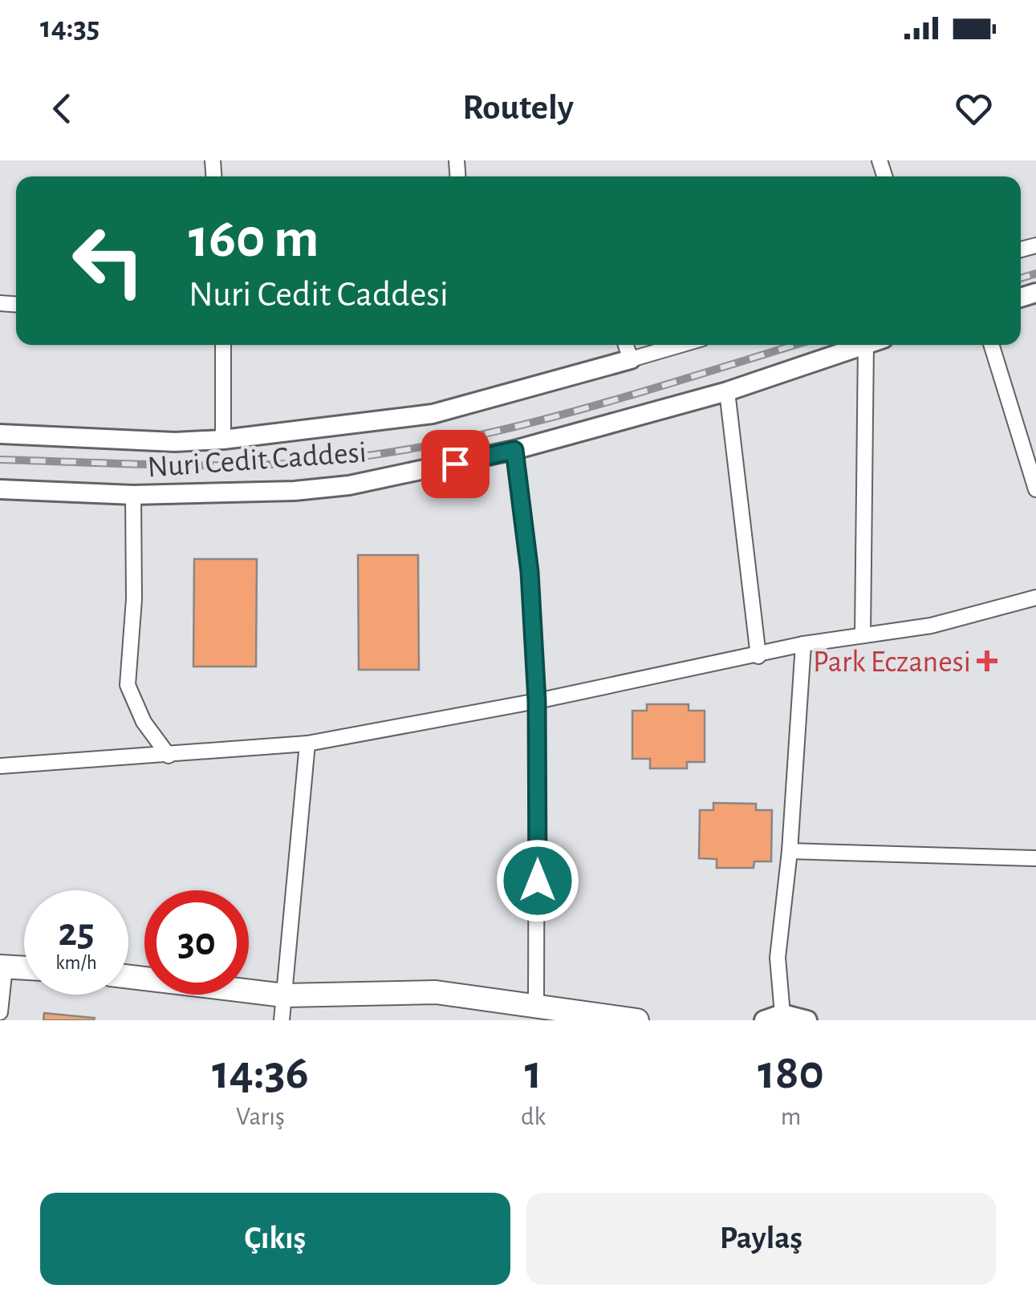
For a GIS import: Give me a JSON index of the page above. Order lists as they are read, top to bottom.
{
  "streets": {
    "street": ["Nuri Cedit Caddesi"]
  },
  "places": {
    "health": ["Park Eczanesi"]
  },
  "page": {
    "status": "14:35",
    "header": "Routely",
    "turn": ["160 m", "Nuri Cedit Caddesi"],
    "speed": "25 km/h",
    "limit": "30",
    "eta": [
      "14:36",
      "Varış",
      "1",
      "dk",
      "180",
      "m"
    ],
    "buttons": ["Çıkış", "Paylaş"]
  }
}
